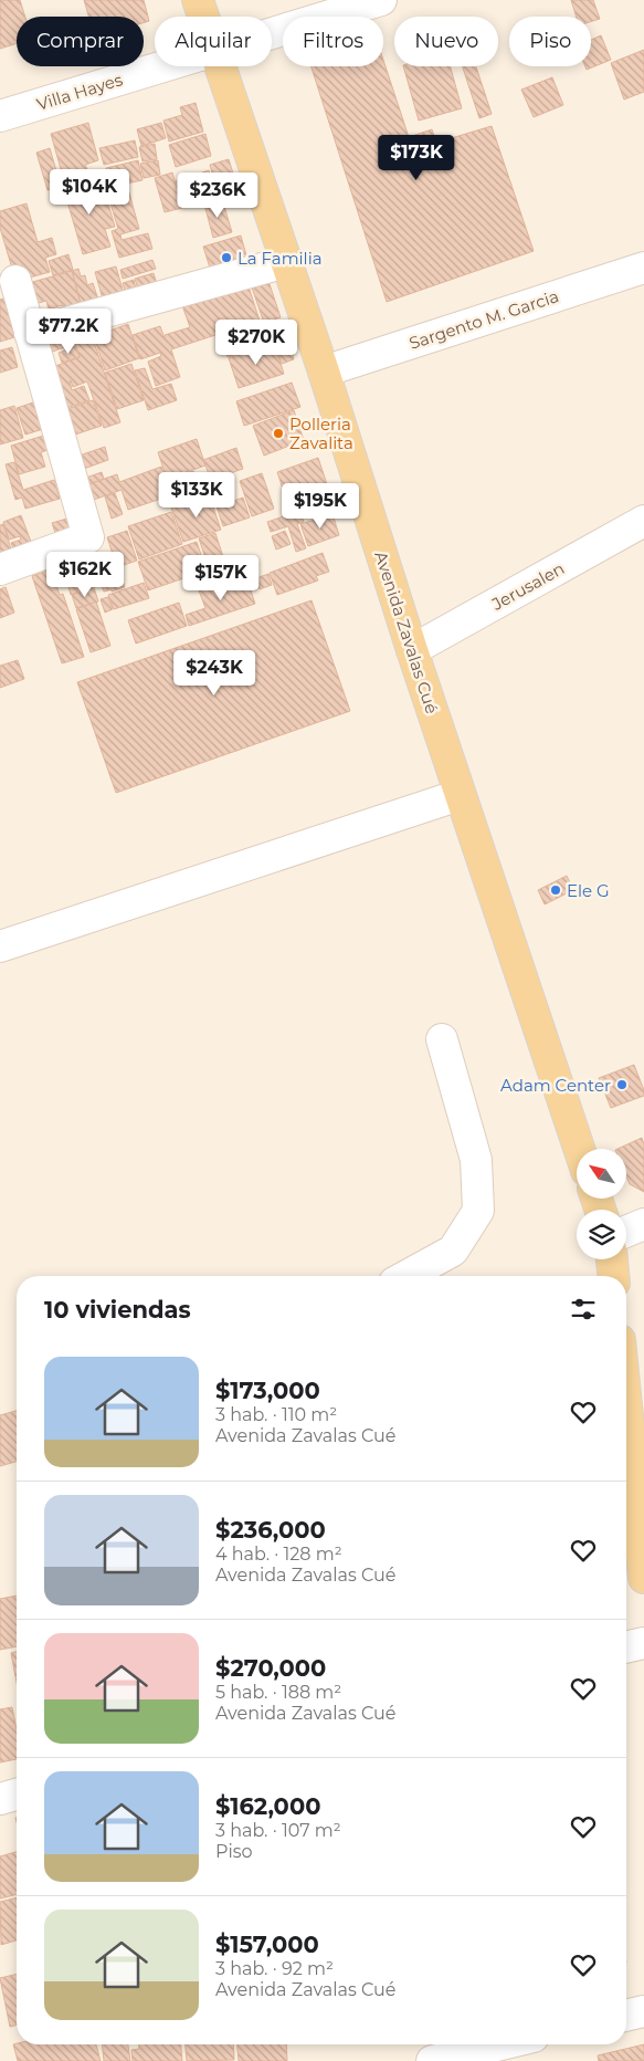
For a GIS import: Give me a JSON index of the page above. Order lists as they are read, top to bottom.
{
  "streets": {
    "main road": ["Avenida Zavalas Cué"],
    "street": ["Villa Hayes", "Sargento M. Garcia", "Jerusalen"]
  },
  "crossings": [
    ["Sargento M. Garcia", "Avenida Zavalas Cué"],
    ["Jerusalen", "Avenida Zavalas Cué"]
  ],
  "places": [
    "La Familia",
    "Polleria Zavalita",
    "Ele G",
    "Adam Center"
  ],
  "north": "top left",
  "page": {
    "chip": [
      "Comprar",
      "Alquilar",
      "Filtros",
      "Nuevo",
      "Piso"
    ],
    "price": [
      "$173K",
      "$104K",
      "$236K",
      "$77.2K",
      "$270K",
      "$133K",
      "$195K",
      "$162K",
      "$157K",
      "$243K"
    ],
    "heading": "10 viviendas",
    "list": [
      {
        "name": "$173,000",
        "note": "3 hab. · 110 m² · Avenida Zavalas Cué"
      },
      {
        "name": "$236,000",
        "note": "4 hab. · 128 m² · Avenida Zavalas Cué"
      },
      {
        "name": "$270,000",
        "note": "5 hab. · 188 m² · Avenida Zavalas Cué"
      },
      {
        "name": "$162,000",
        "note": "3 hab. · 107 m² · Piso"
      },
      {
        "name": "$157,000",
        "note": "3 hab. · 92 m² · Avenida Zavalas Cué"
      }
    ]
  }
}
